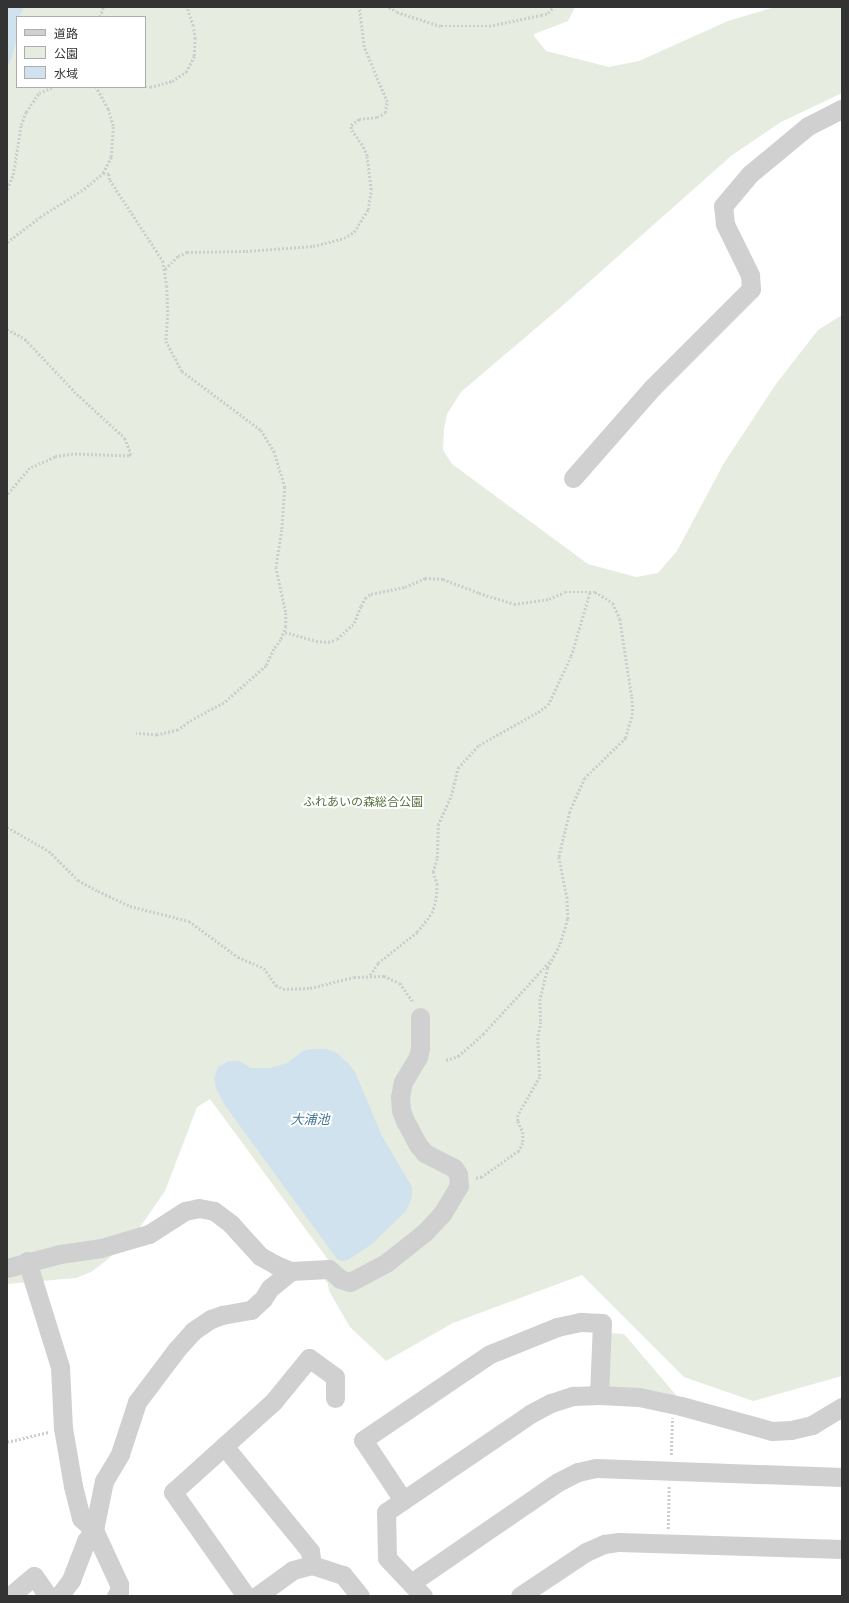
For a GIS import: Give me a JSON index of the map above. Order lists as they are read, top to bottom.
{
  "water": ["大浦池"],
  "parks": ["ふれあいの森総合公園"],
  "legend": ["道路", "公園", "水域"]
}
